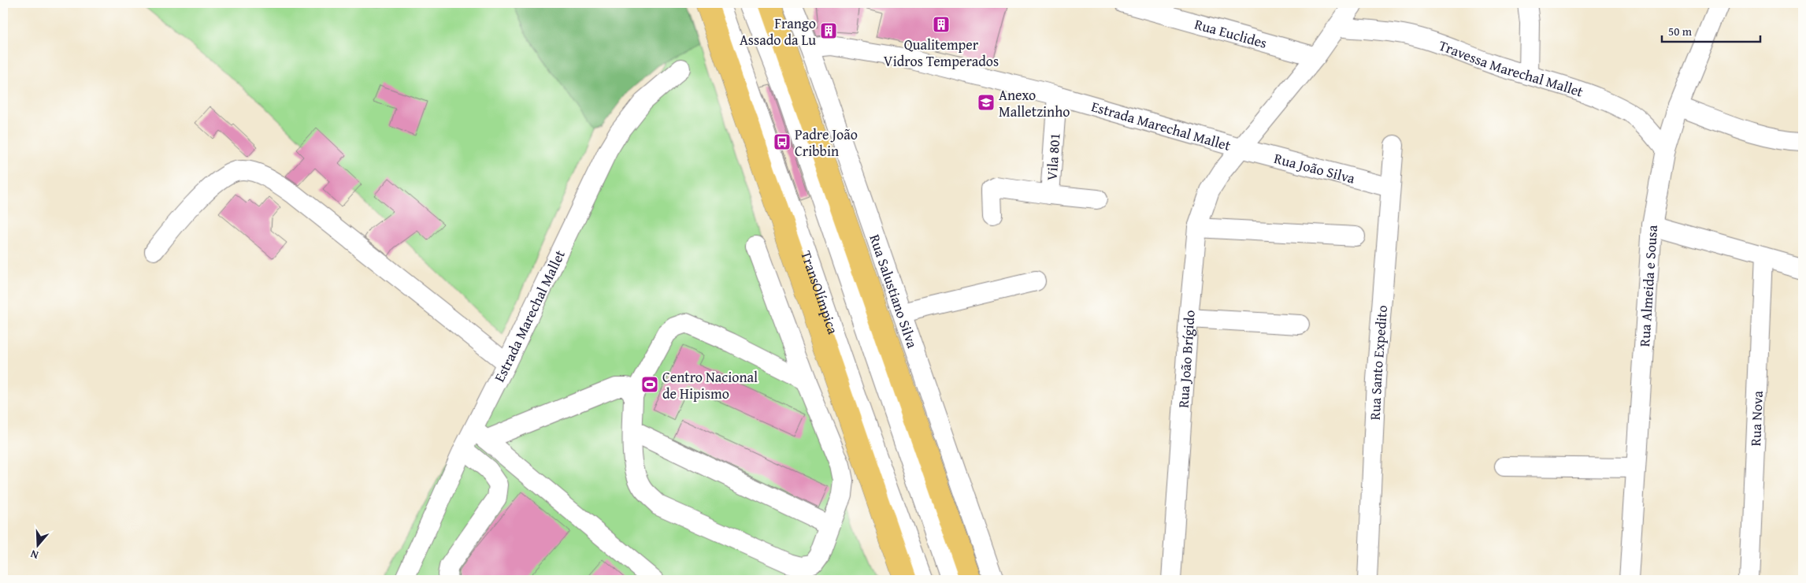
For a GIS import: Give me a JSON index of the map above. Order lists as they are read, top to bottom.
{
  "streets": {
    "highway": ["TransOlímpica"],
    "street": [
      "Rua Euclides",
      "Travessa Marechal Mallet",
      "Estrada Marechal Mallet",
      "Vila 801",
      "Rua João Silva",
      "Rua Almeida e Sousa",
      "Rua Salustiano Silva",
      "Rua João Brígido",
      "Rua Santo Expedito",
      "Rua Nova"
    ]
  },
  "crossings": [
    ["Rua Euclides", "Estrada Marechal Mallet"],
    ["Travessa Marechal Mallet", "Estrada Marechal Mallet"],
    ["Travessa Marechal Mallet", "Rua Almeida e Sousa"],
    ["Estrada Marechal Mallet", "Vila 801"],
    ["Estrada Marechal Mallet", "Rua João Silva"],
    ["Estrada Marechal Mallet", "Rua Salustiano Silva"],
    ["Estrada Marechal Mallet", "Rua João Brígido"],
    ["Rua João Silva", "Rua João Brígido"],
    ["Rua João Silva", "Rua Santo Expedito"]
  ],
  "places": {
    "building": ["Qualitemper Vidros Temperados", "Frango Assado da Lu"],
    "school or university": ["Anexo Malletzinho"],
    "bus stop": ["Padre João Cribbin"],
    "sports": ["Centro Nacional de Hipismo"]
  },
  "scale_bar": "50 m",
  "north": "bottom"
}
